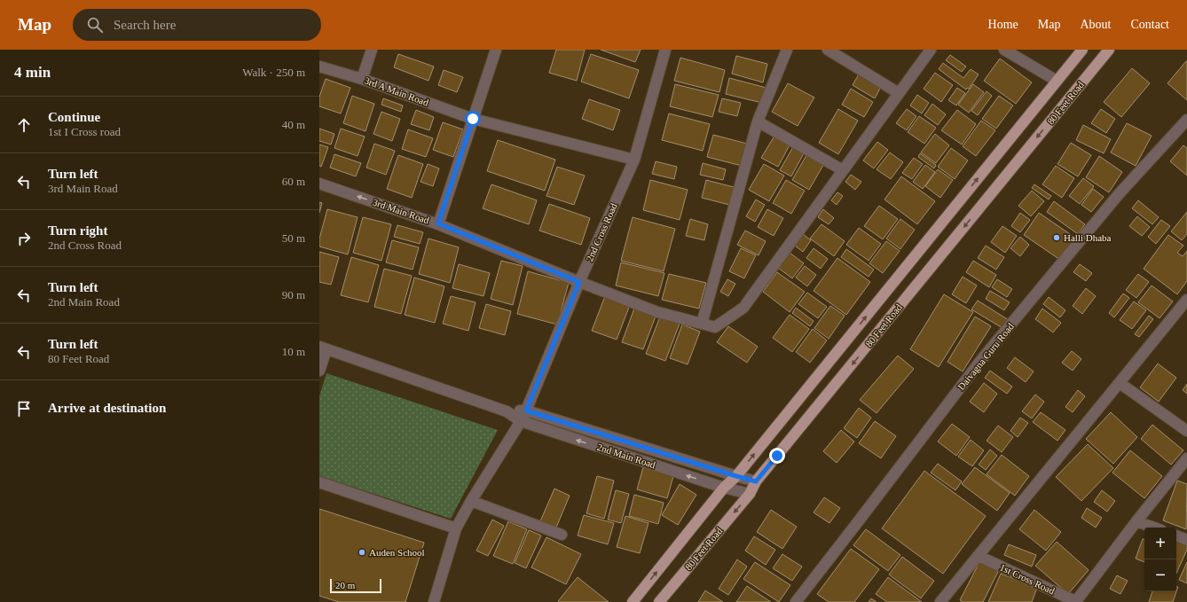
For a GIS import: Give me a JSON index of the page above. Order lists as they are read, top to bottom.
{
  "streets": {
    "main road": ["80 Feet Road"],
    "street": [
      "3rd A Main Road",
      "3rd Main Road",
      "2nd Cross Road",
      "Daivagna Guru Road",
      "2nd Main Road",
      "1st Cross Road"
    ]
  },
  "crossings": [
    ["3rd A Main Road", "2nd Cross Road"],
    ["80 Feet Road", "2nd Main Road"],
    ["3rd Main Road", "2nd Cross Road"],
    ["2nd Cross Road", "2nd Main Road"]
  ],
  "places": ["Halli Dhaba", "Auden School"],
  "scale_bar": "20 m",
  "page": {
    "header": "Map",
    "search": "Search here",
    "nav": [
      "Home",
      "Map",
      "About",
      "Contact"
    ],
    "heading": ["4 min", "Walk · 250 m"],
    "list": [
      ["Continue", "1st I Cross road", "40 m"],
      ["Turn left", "3rd Main Road", "60 m"],
      ["Turn right", "2nd Cross Road", "50 m"],
      ["Turn left", "2nd Main Road", "90 m"],
      ["Turn left", "80 Feet Road", "10 m"],
      "Arrive at destination"
    ],
    "map_buttons": ["+", "−"],
    "scale": "20 m"
  }
}
